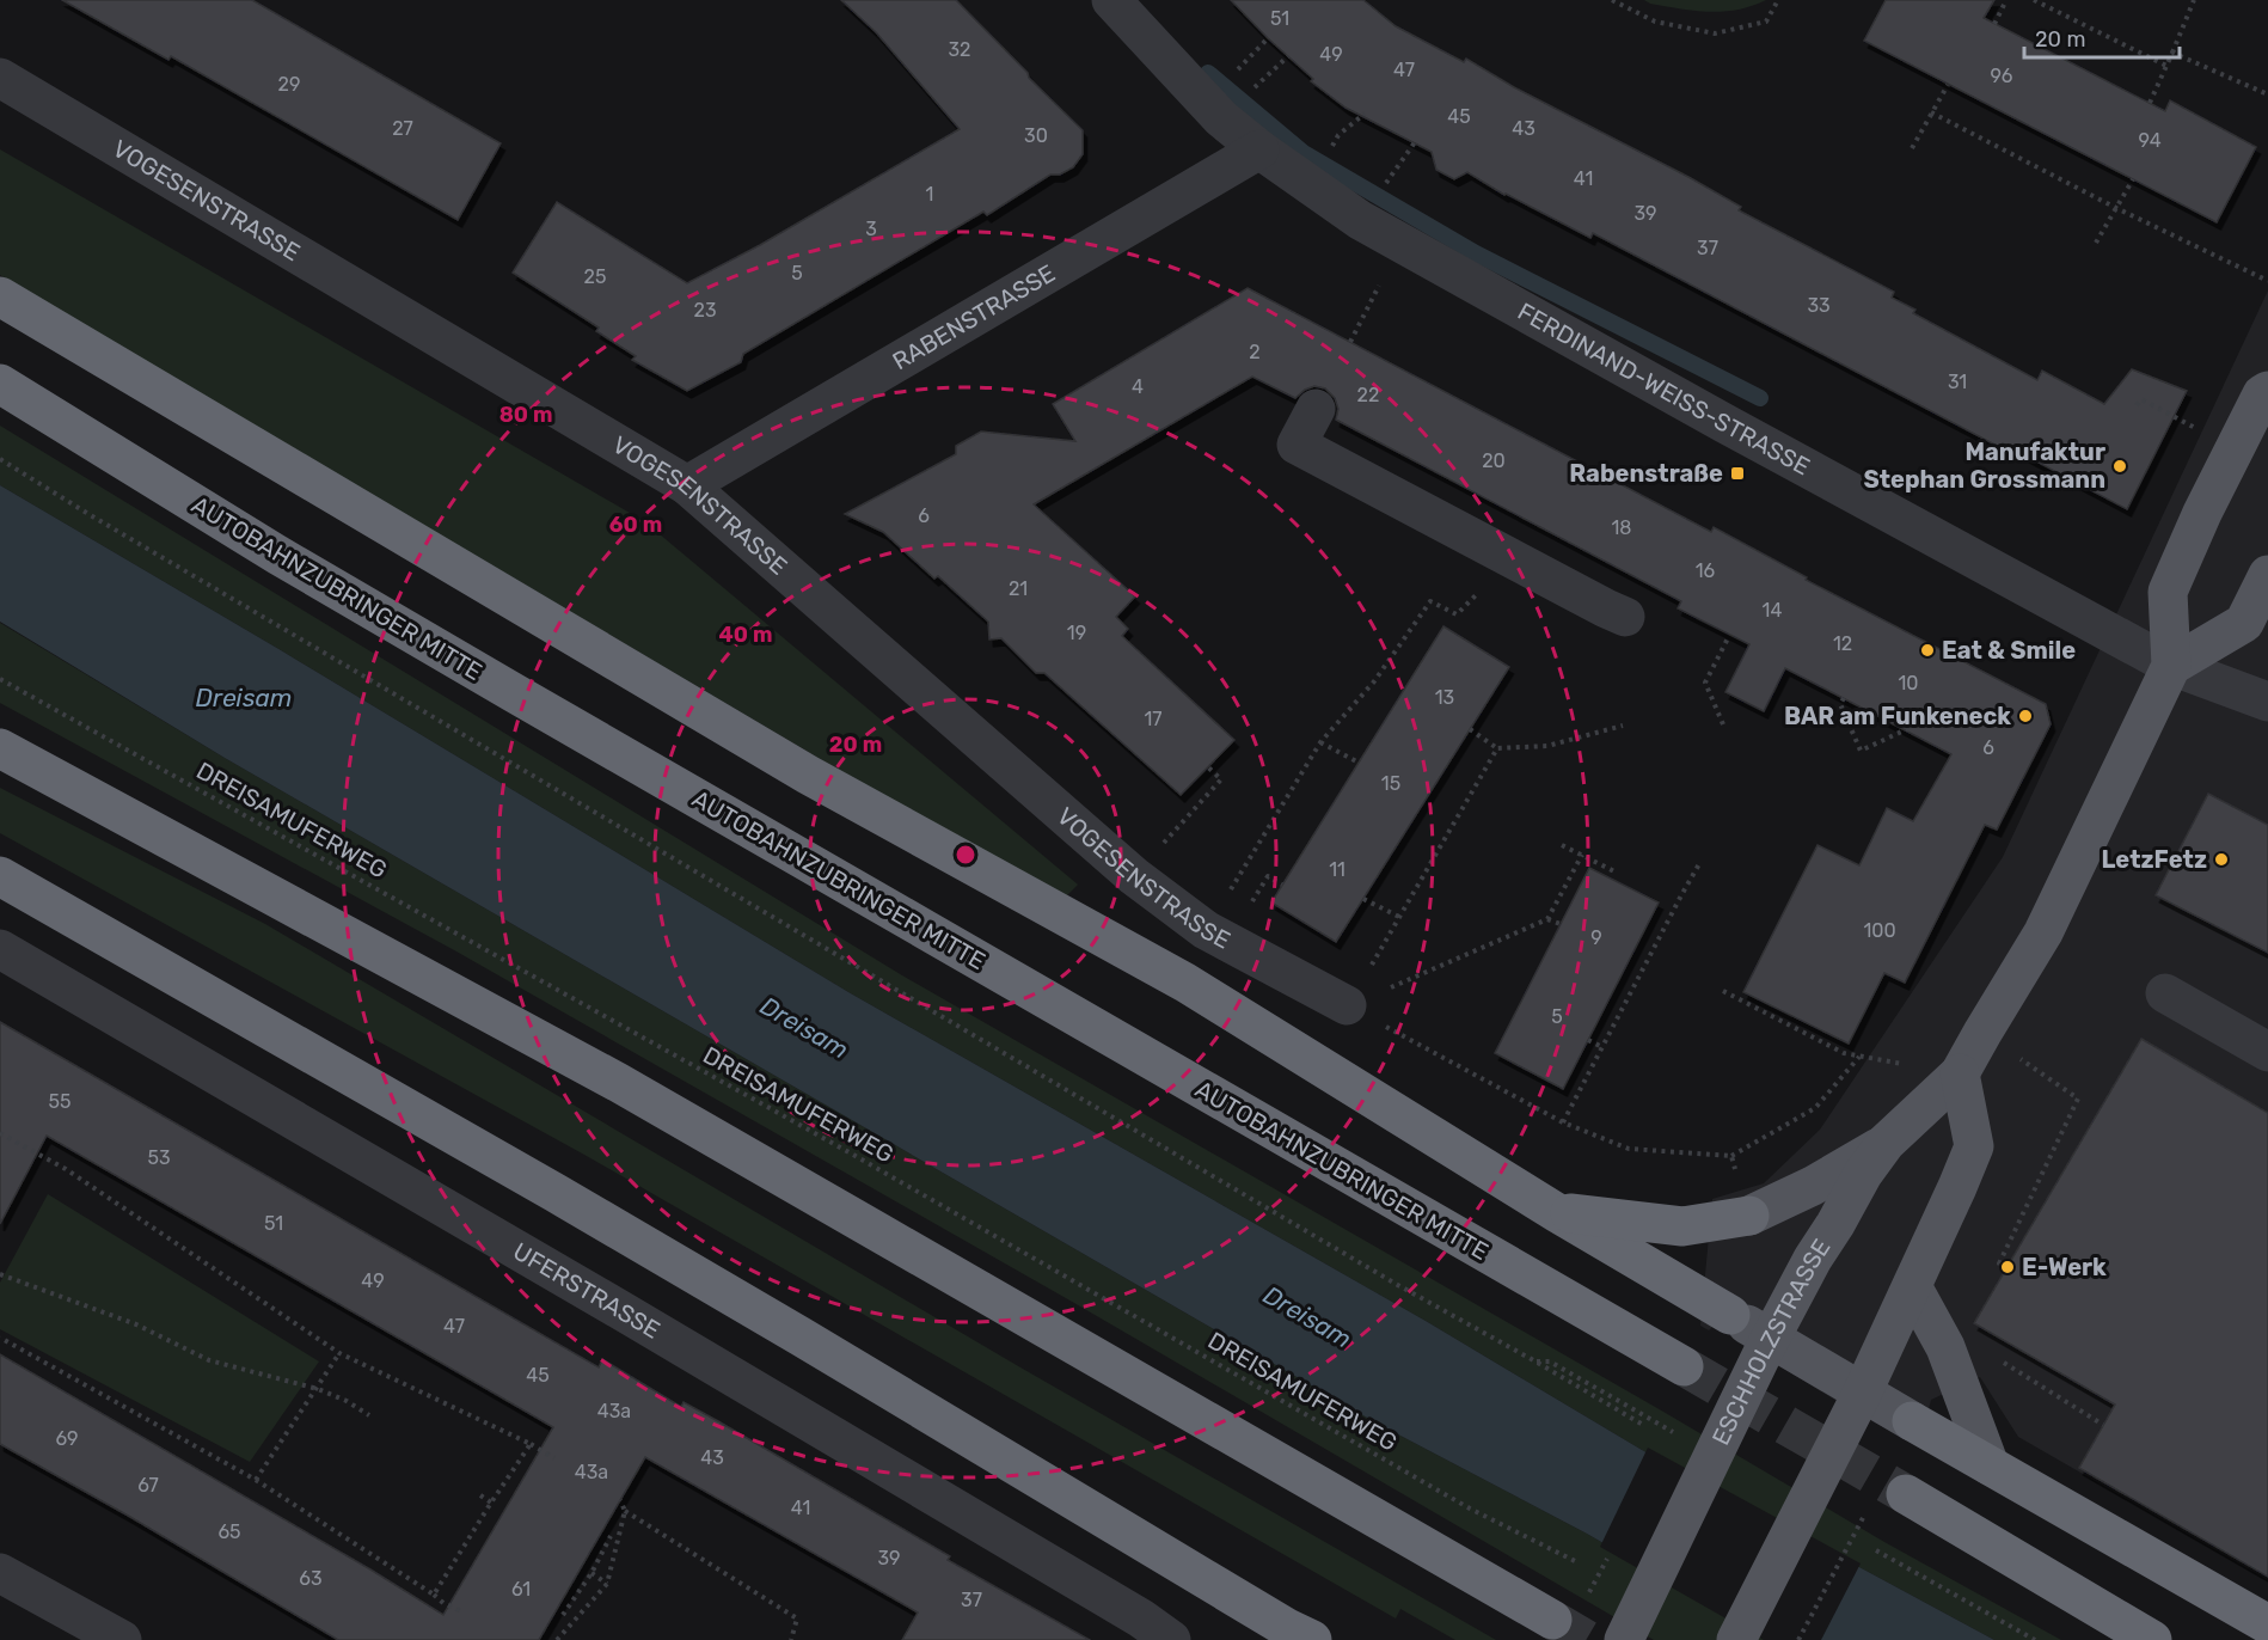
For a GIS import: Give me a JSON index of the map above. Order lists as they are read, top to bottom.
{
  "streets": {
    "highway": ["AUTOBAHNZUBRINGER MITTE"],
    "main road": ["ESCHHOLZSTRASSE"],
    "street": [
      "VOGESENSTRASSE",
      "RABENSTRASSE",
      "FERDINAND-WEISS-STRASSE",
      "UFERSTRASSE"
    ],
    "path": ["DREISAMUFERWEG"]
  },
  "crossings": [
    ["VOGESENSTRASSE", "RABENSTRASSE"],
    ["RABENSTRASSE", "FERDINAND-WEISS-STRASSE"],
    ["FERDINAND-WEISS-STRASSE", "ESCHHOLZSTRASSE"]
  ],
  "water": ["Dreisam"],
  "places": {
    "other": [
      "Manufaktur Stephan Grossmann",
      "Eat & Smile",
      "BAR am Funkeneck",
      "LetzFetz",
      "E-Werk"
    ],
    "transit": ["Rabenstraße"]
  },
  "house_numbers": [
    "51",
    "32",
    "49",
    "47",
    "96",
    "29",
    "45",
    "27",
    "43",
    "30",
    "94",
    "41",
    "1",
    "39",
    "3",
    "37",
    "5",
    "25",
    "33",
    "23",
    "2",
    "31",
    "4",
    "22",
    "20",
    "6",
    "18",
    "16",
    "21",
    "14",
    "19",
    "12",
    "10",
    "13",
    "17",
    "6",
    "15",
    "11",
    "100",
    "9",
    "5",
    "55",
    "53",
    "51",
    "49",
    "47",
    "45",
    "43a",
    "69",
    "43",
    "43a",
    "67",
    "41",
    "65",
    "39",
    "63",
    "61",
    "37"
  ],
  "scale_bar": "20 m",
  "rings": [
    "80 m",
    "60 m",
    "40 m",
    "20 m"
  ]
}
